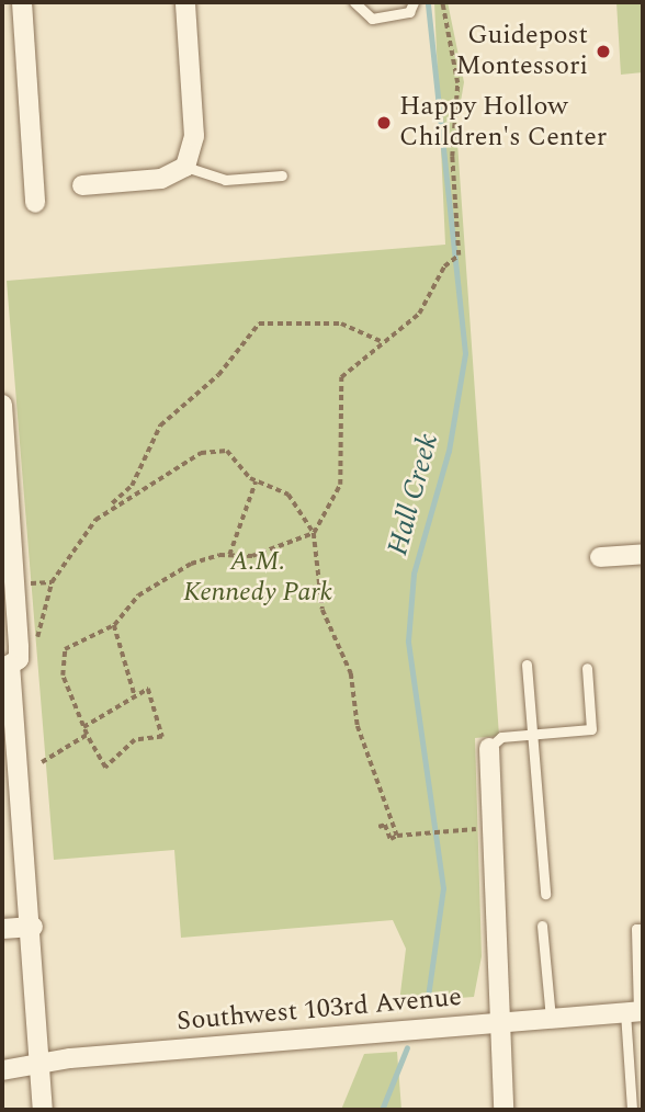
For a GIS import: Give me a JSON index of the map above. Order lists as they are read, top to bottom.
{
  "streets": {
    "street": ["Southwest 103rd Avenue"]
  },
  "water": ["Hall Creek"],
  "parks": ["A.M. Kennedy Park"],
  "places": ["Guidepost Montessori", "Happy Hollow Children's Center"]
}
